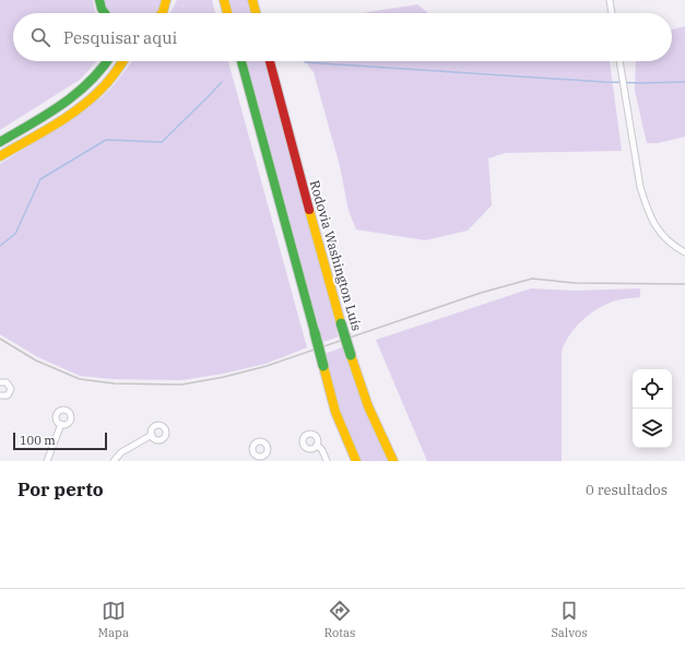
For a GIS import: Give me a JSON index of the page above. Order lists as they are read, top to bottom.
{
  "streets": {
    "main road": ["Rodovia Washington Luís"]
  },
  "scale_bar": "100 m",
  "page": {
    "search": "Pesquisar aqui",
    "scale": "100 m",
    "heading": ["Por perto", "0 resultados"],
    "nav": ["Mapa", "Rotas", "Salvos"]
  }
}
